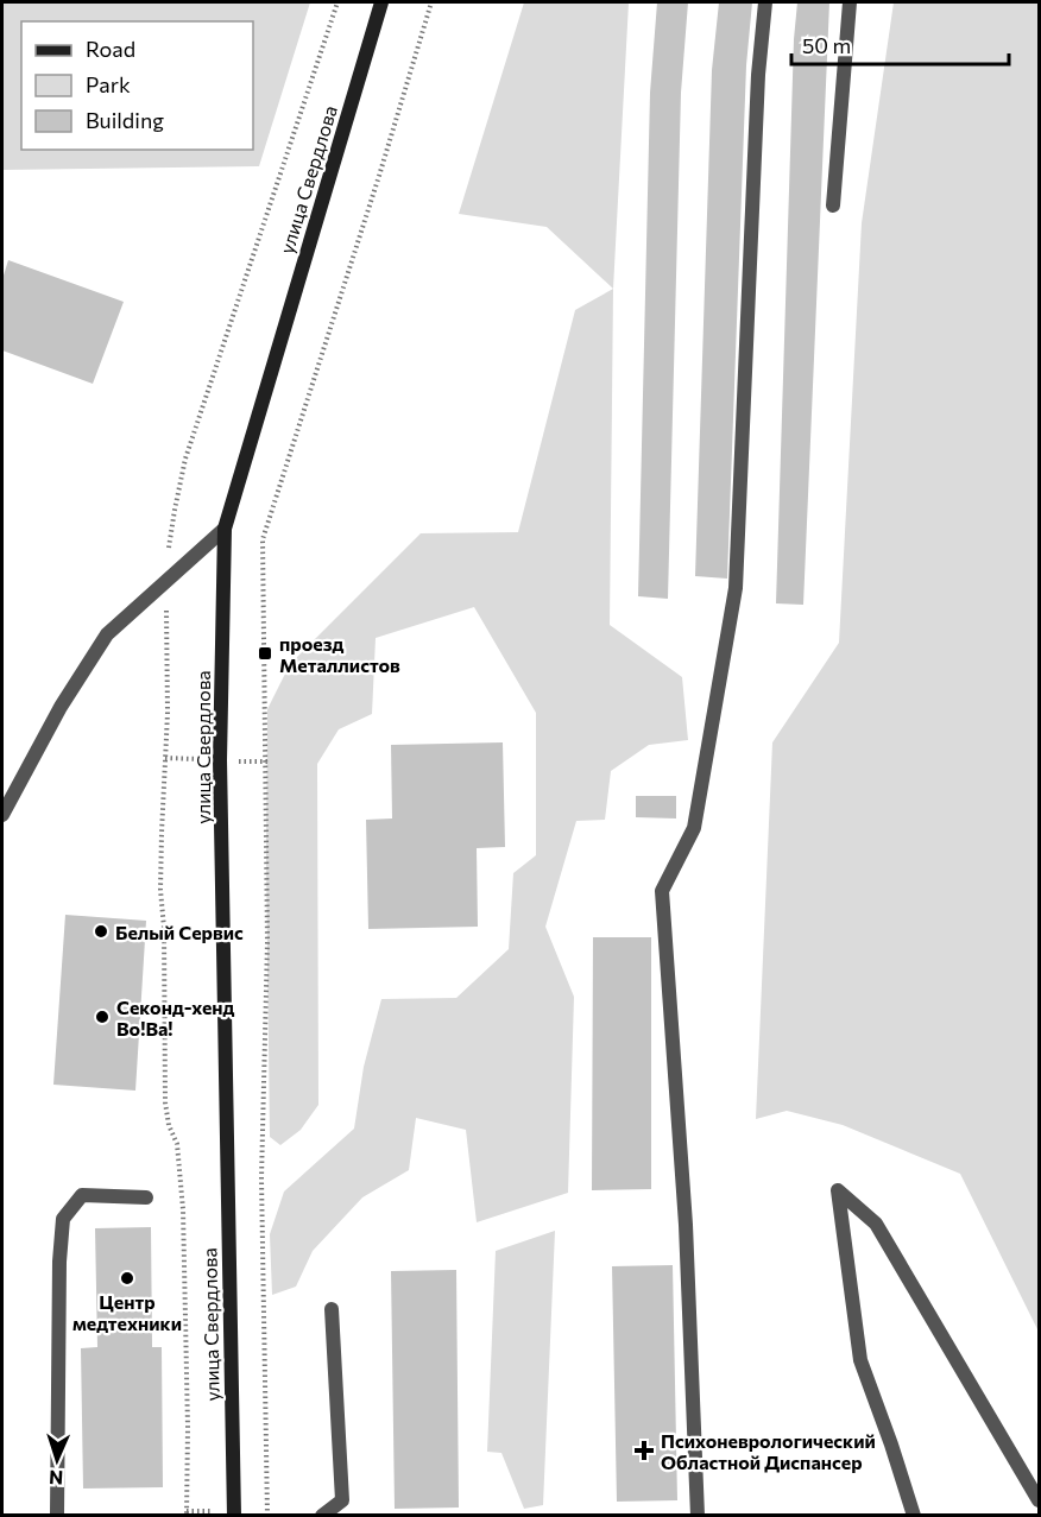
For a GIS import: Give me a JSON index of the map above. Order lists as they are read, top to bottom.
{
  "streets": {
    "street": ["улица Свердлова"]
  },
  "places": {
    "transit": ["проезд Металлистов"],
    "other": ["Белый Сервис", "Секонд-хенд Во!Ва!", "Центр медтехники"],
    "health": ["Психоневрологический Областной Диспансер"]
  },
  "legend": ["Road", "Park", "Building"],
  "scale_bar": "50 m",
  "north": "bottom"
}
